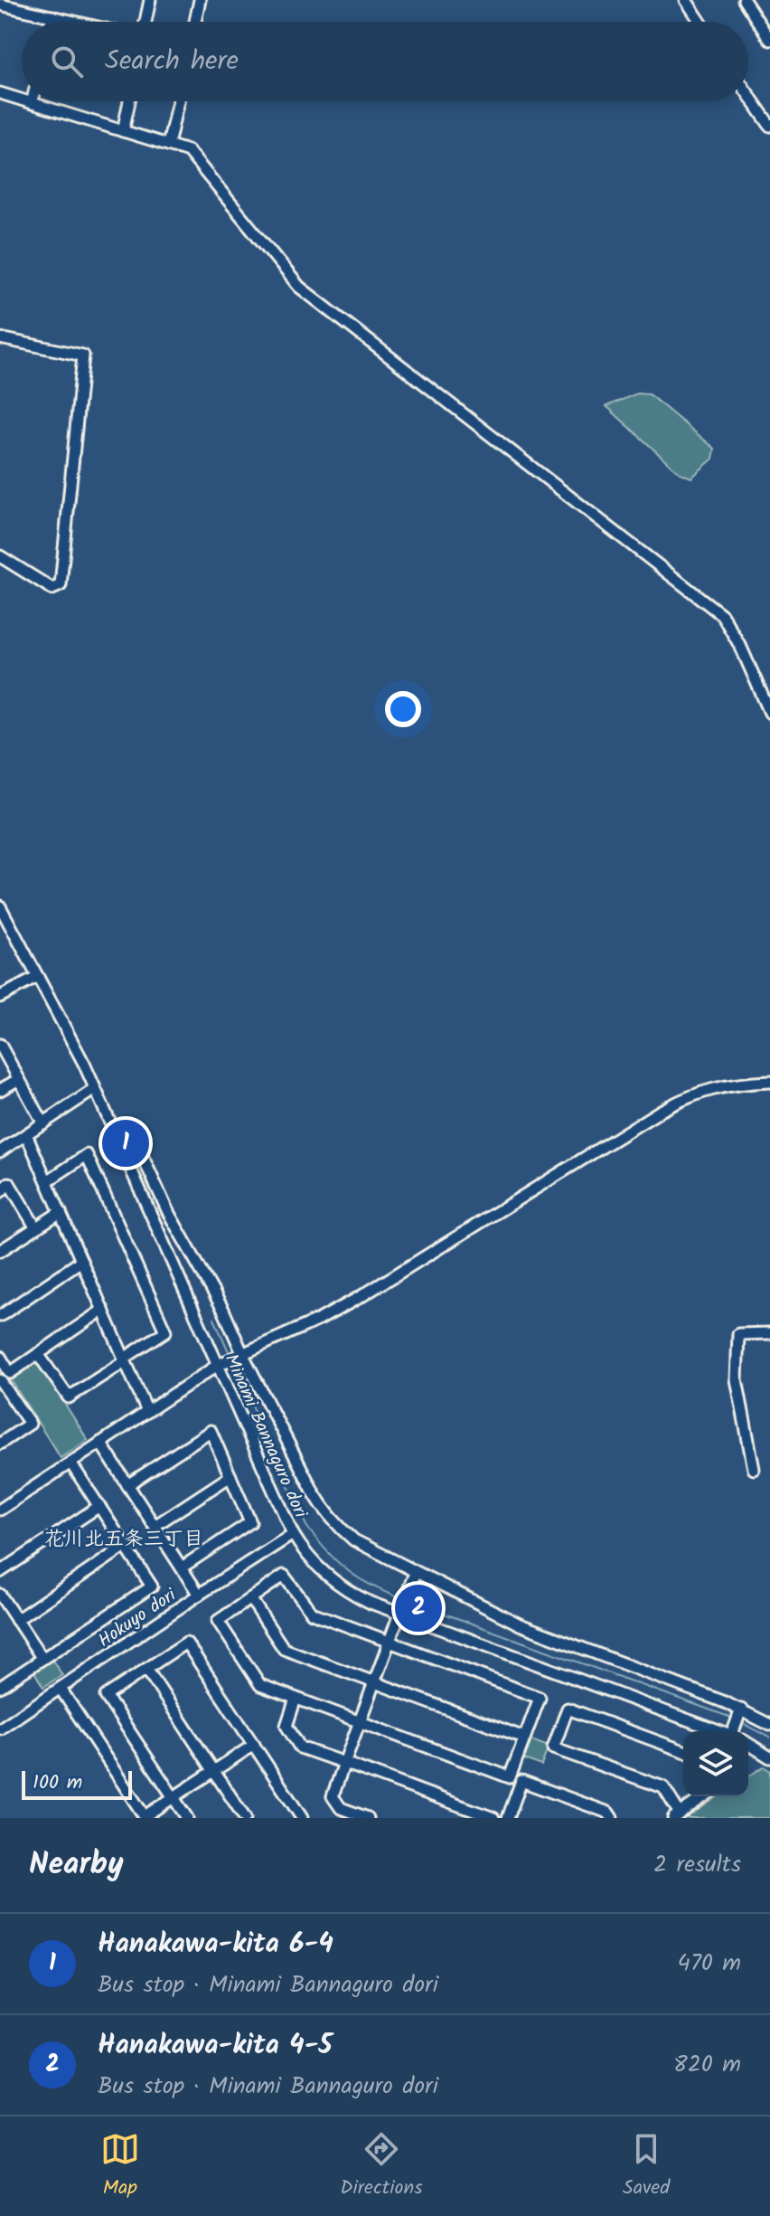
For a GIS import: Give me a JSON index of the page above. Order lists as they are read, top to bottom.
{
  "streets": {
    "street": ["Minami Bannaguro dori", "Hokuyo dori"]
  },
  "crossings": [
    ["Minami Bannaguro dori", "Hokuyo dori"]
  ],
  "districts": ["花川北五条三丁目"],
  "scale_bar": "100 m",
  "page": {
    "search": "Search here",
    "pins": ["1", "2"],
    "scale": "100 m",
    "heading": ["Nearby", "2 results"],
    "list": [
      {
        "mark": "1",
        "name": "Hanakawa-kita 6-4",
        "note": "Bus stop · Minami Bannaguro dori",
        "value": "470 m"
      },
      {
        "mark": "2",
        "name": "Hanakawa-kita 4-5",
        "note": "Bus stop · Minami Bannaguro dori",
        "value": "820 m"
      }
    ],
    "nav": ["Map", "Directions", "Saved"]
  }
}
